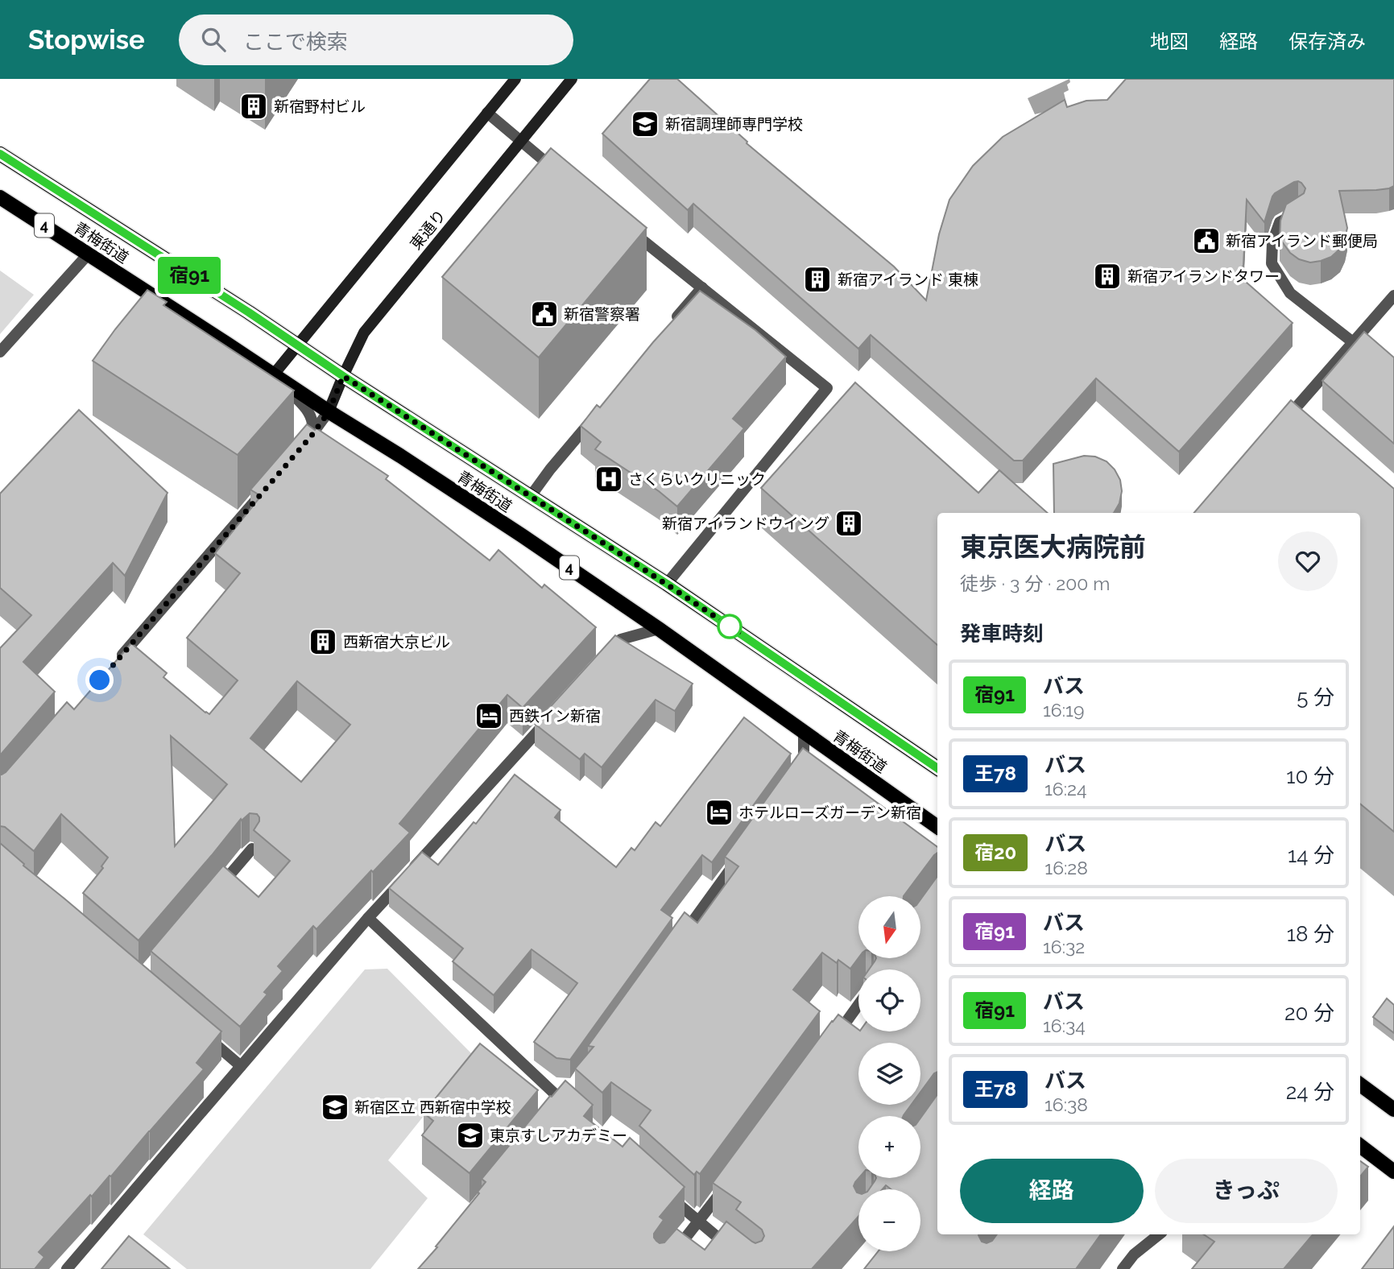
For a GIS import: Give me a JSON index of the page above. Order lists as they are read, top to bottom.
{
  "streets": {
    "main road": ["4", "東通り", "青梅街道"]
  },
  "crossings": [
    ["東通り", "青梅街道"]
  ],
  "places": {
    "building": [
      "新宿野村ビル",
      "新宿アイランドタワー",
      "新宿アイランド 東棟",
      "新宿アイランドウイング",
      "西新宿大京ビル"
    ],
    "school or university": ["新宿調理師専門学校", "新宿区立 西新宿中学校", "東京すしアカデミー"],
    "public building": ["新宿アイランド郵便局", "新宿警察署"],
    "hospital": ["さくらいクリニック"],
    "hotel": ["西鉄イン新宿", "ホテルローズガーデン新宿"]
  },
  "lines": ["bus line 宿91"],
  "north": "bottom",
  "page": {
    "header": "Stopwise",
    "search": "ここで検索",
    "nav": ["地図", "経路", "保存済み"],
    "on_map": "宿91",
    "heading": [
      ["東京医大病院前", "徒歩 · 3 分 · 200 m"],
      "発車時刻"
    ],
    "list": [
      {
        "mark": "宿91",
        "name": "バス",
        "note": "16:19",
        "value": "5 分"
      },
      {
        "mark": "王78",
        "name": "バス",
        "note": "16:24",
        "value": "10 分"
      },
      {
        "mark": "宿20",
        "name": "バス",
        "note": "16:28",
        "value": "14 分"
      },
      {
        "mark": "宿91",
        "name": "バス",
        "note": "16:32",
        "value": "18 分"
      },
      {
        "mark": "宿91",
        "name": "バス",
        "note": "16:34",
        "value": "20 分"
      },
      {
        "mark": "王78",
        "name": "バス",
        "note": "16:38",
        "value": "24 分"
      }
    ],
    "map_buttons": ["+", "−"],
    "buttons": ["経路", "きっぷ"]
  }
}
